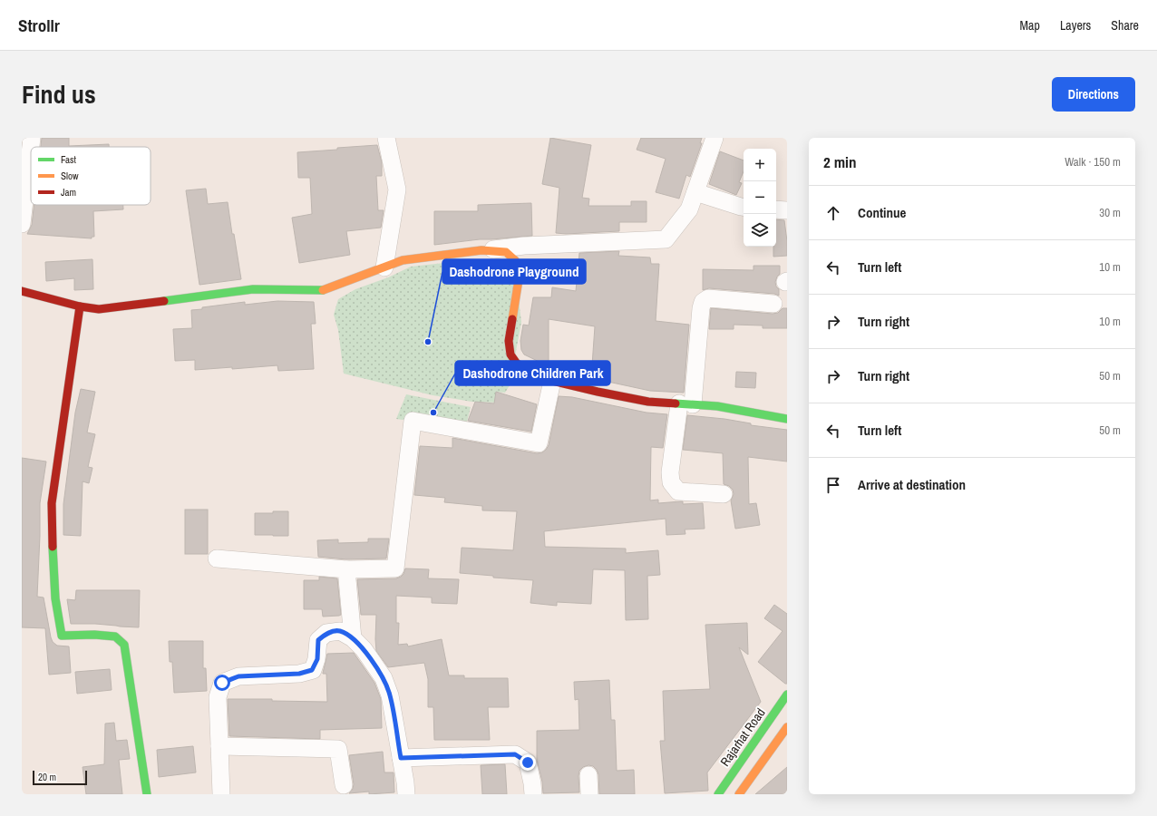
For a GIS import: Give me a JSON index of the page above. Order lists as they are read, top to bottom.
{
  "streets": {
    "street": ["Rajarhat Road"]
  },
  "places": ["Dashodrone Playground", "Dashodrone Children Park"],
  "legend": ["Fast", "Slow", "Jam"],
  "scale_bar": "20 m",
  "page": {
    "header": "Strollr",
    "nav": ["Map", "Layers", "Share"],
    "title": "Find us",
    "buttons": "Directions",
    "heading": ["2 min", "Walk · 150 m"],
    "map_buttons": ["+", "−"],
    "list": [
      ["Continue", "30 m"],
      ["Turn left", "10 m"],
      ["Turn right", "10 m"],
      ["Turn right", "50 m"],
      ["Turn left", "50 m"],
      "Arrive at destination"
    ],
    "scale": "20 m"
  }
}
